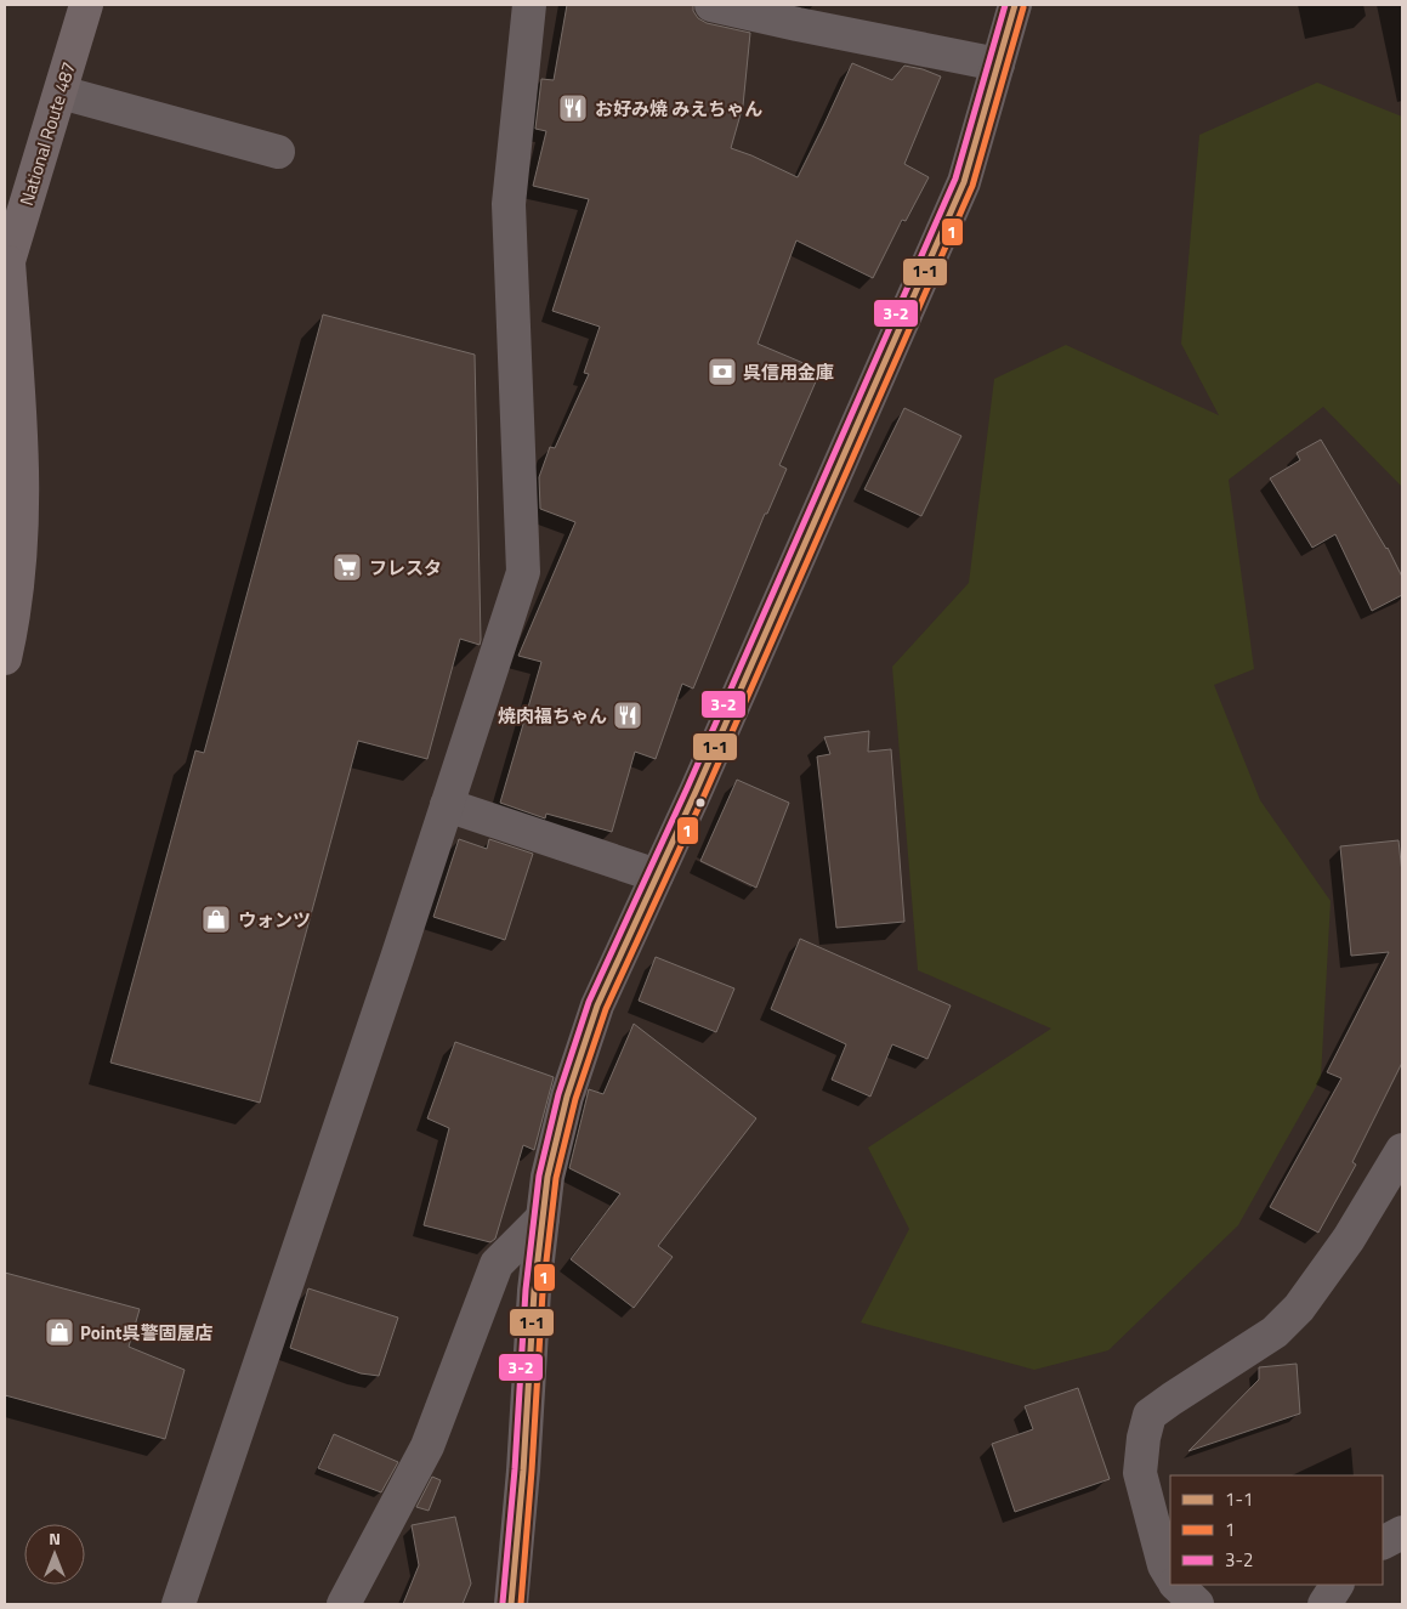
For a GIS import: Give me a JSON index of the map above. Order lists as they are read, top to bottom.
{
  "streets": {
    "highway": ["National Route 487"]
  },
  "places": {
    "restaurant": ["お好み焼 みえちゃん", "焼肉福ちゃん"],
    "bank": ["呉信用金庫"],
    "supermarket": ["フレスタ"],
    "shop": ["ウォンツ", "Point呉警固屋店"]
  },
  "lines": ["transit line 1-1", "transit line 3-2", "transit line 1"],
  "legend": ["1-1", "1", "3-2"],
  "north": "top"
}
